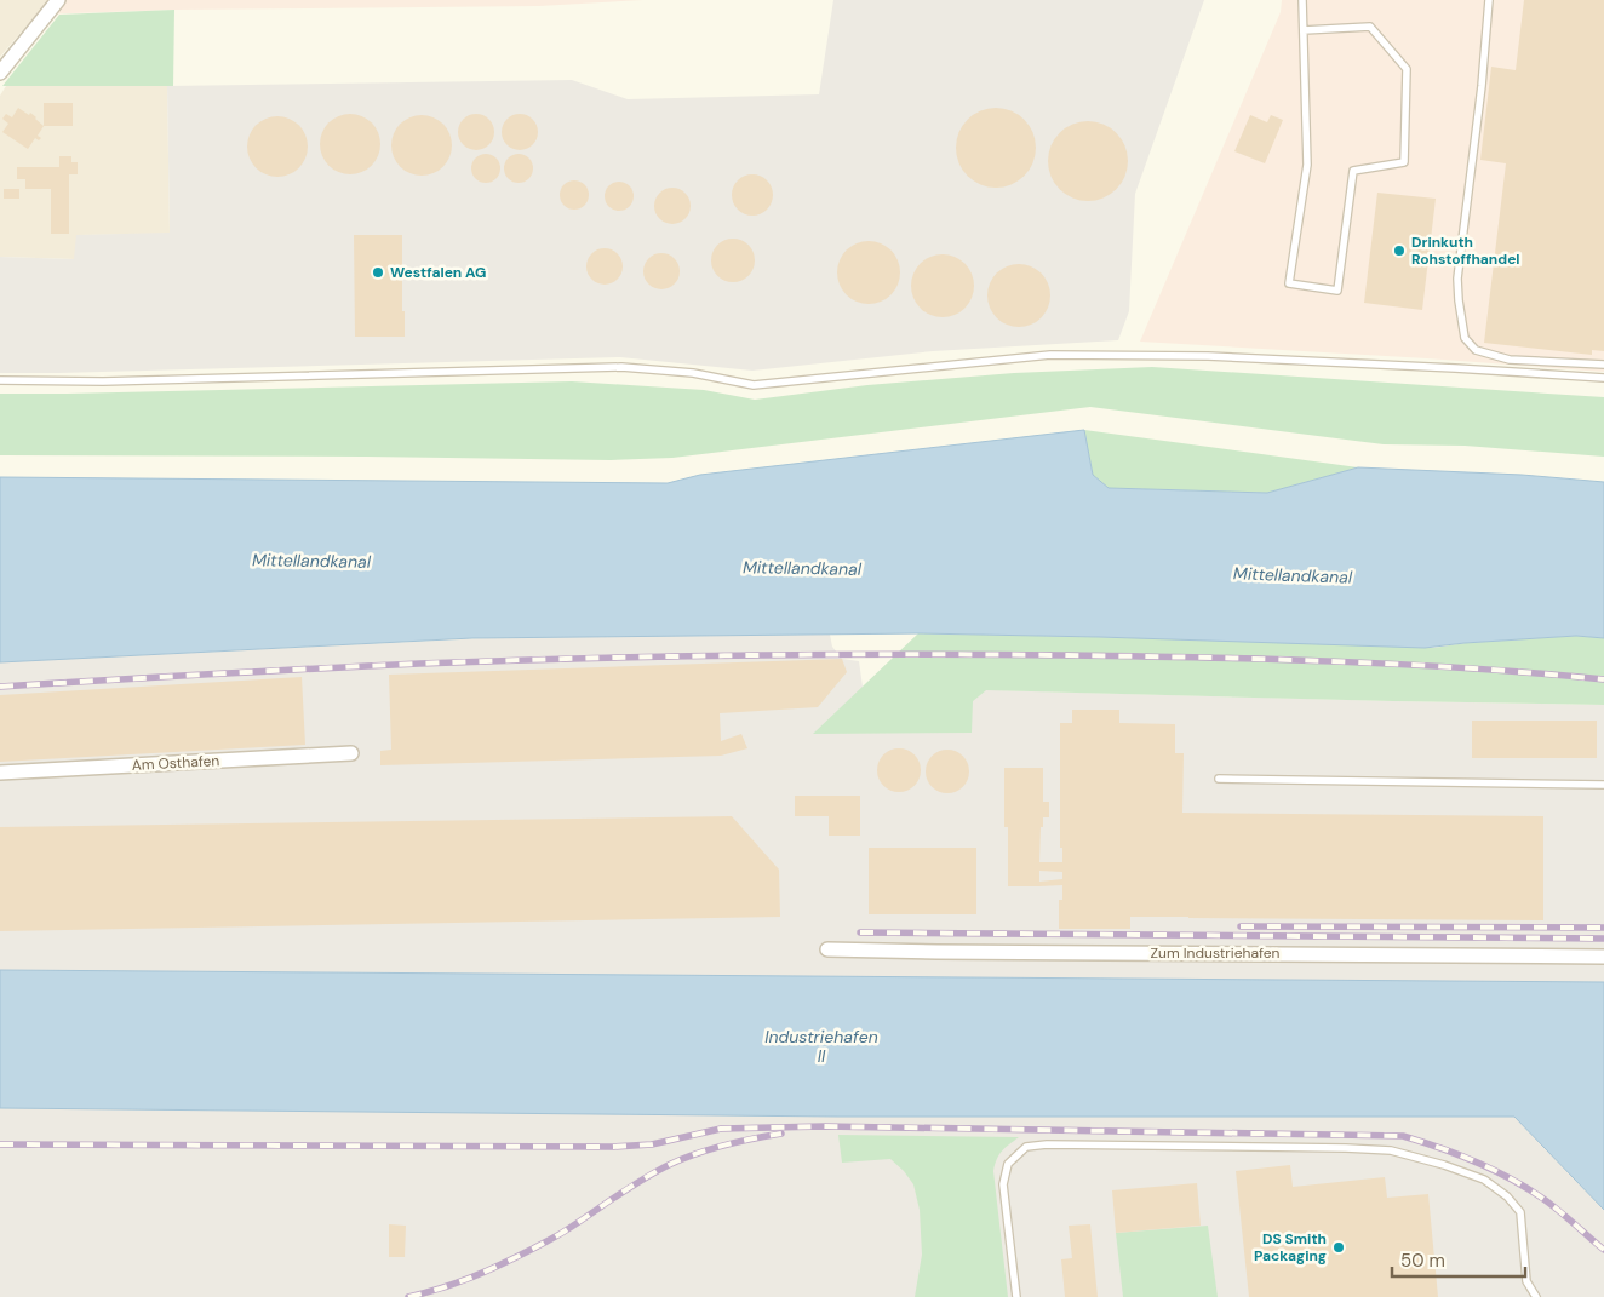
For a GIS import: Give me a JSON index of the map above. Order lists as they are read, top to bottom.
{
  "streets": {
    "street": ["Am Osthafen", "Zum Industriehafen"]
  },
  "water": ["Mittellandkanal", "Industriehafen II"],
  "places": ["Drinkuth Rohstoffhandel", "Westfalen AG", "DS Smith Packaging"],
  "scale_bar": "50 m"
}
